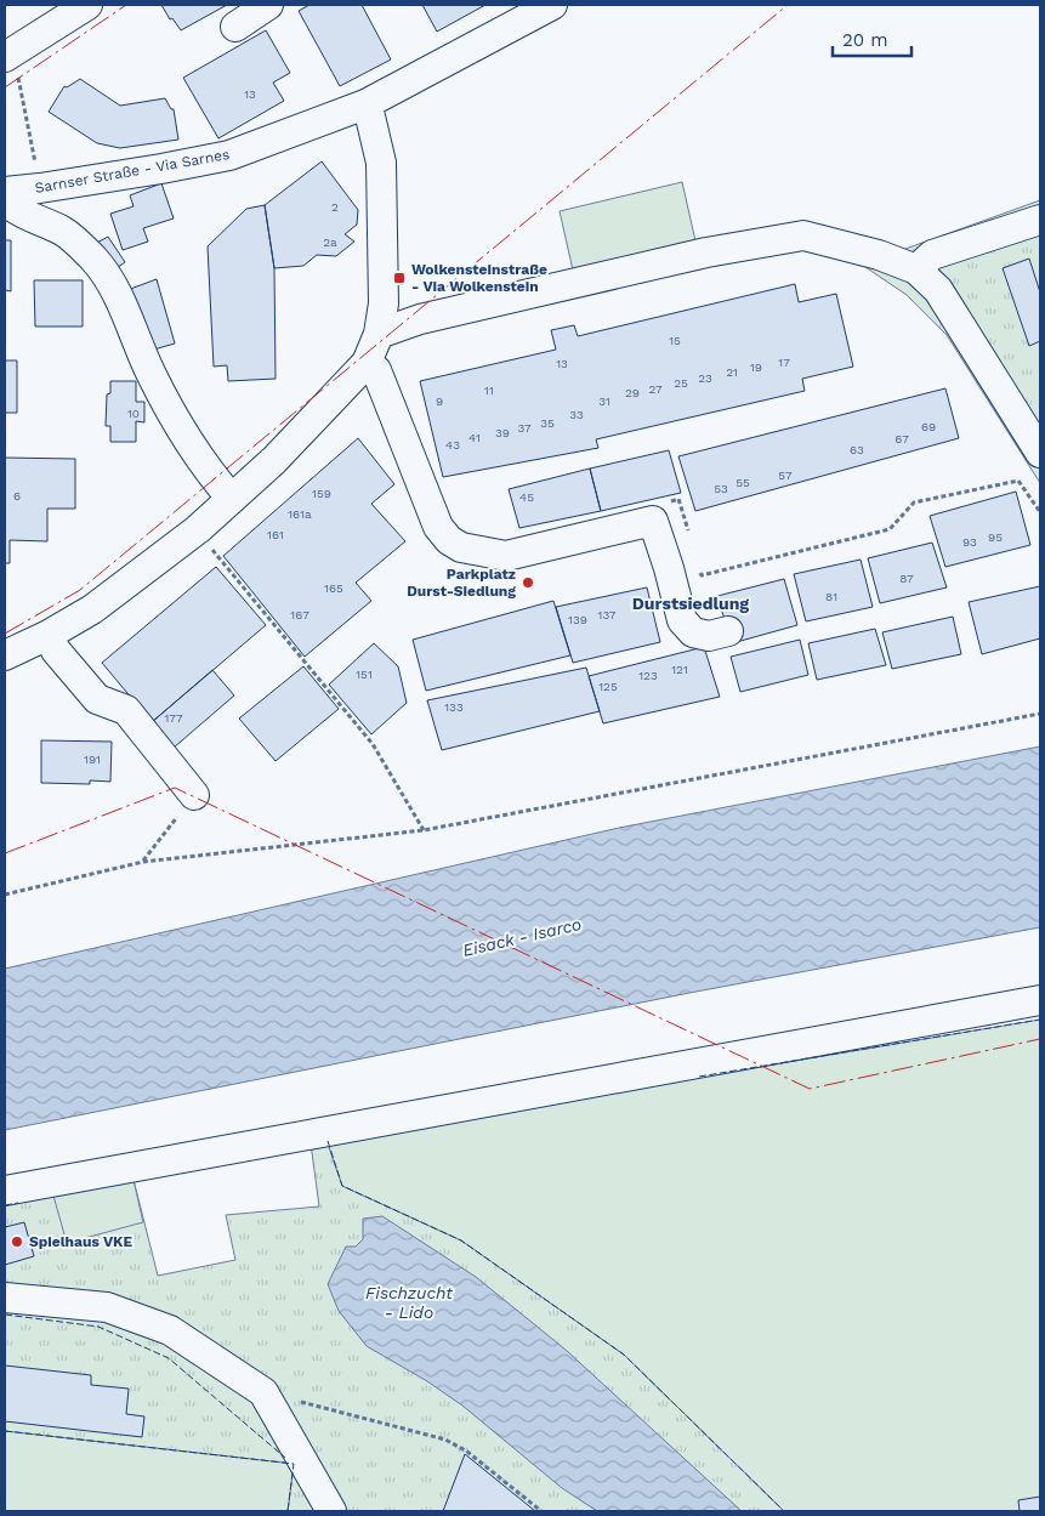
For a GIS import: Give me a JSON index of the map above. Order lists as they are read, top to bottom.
{
  "streets": {
    "street": ["Sarnser Straße - Via Sarnes"]
  },
  "districts": ["Durstsiedlung"],
  "water": ["Eisack - Isarco", "Fischzucht - Lido"],
  "places": {
    "transit": ["Wolkensteinstraße - Via Wolkenstein"],
    "other": ["Parkplatz Durst-Siedlung", "Spielhaus VKE"]
  },
  "house_numbers": [
    "13",
    "2",
    "2a",
    "15",
    "17",
    "13",
    "19",
    "21",
    "23",
    "25",
    "27",
    "11",
    "29",
    "9",
    "31",
    "10",
    "33",
    "35",
    "69",
    "37",
    "39",
    "41",
    "67",
    "43",
    "63",
    "57",
    "55",
    "53",
    "159",
    "6",
    "45",
    "161a",
    "161",
    "95",
    "93",
    "87",
    "165",
    "81",
    "167",
    "137",
    "139",
    "121",
    "151",
    "123",
    "125",
    "133",
    "177",
    "191"
  ],
  "scale_bar": "20 m"
}
